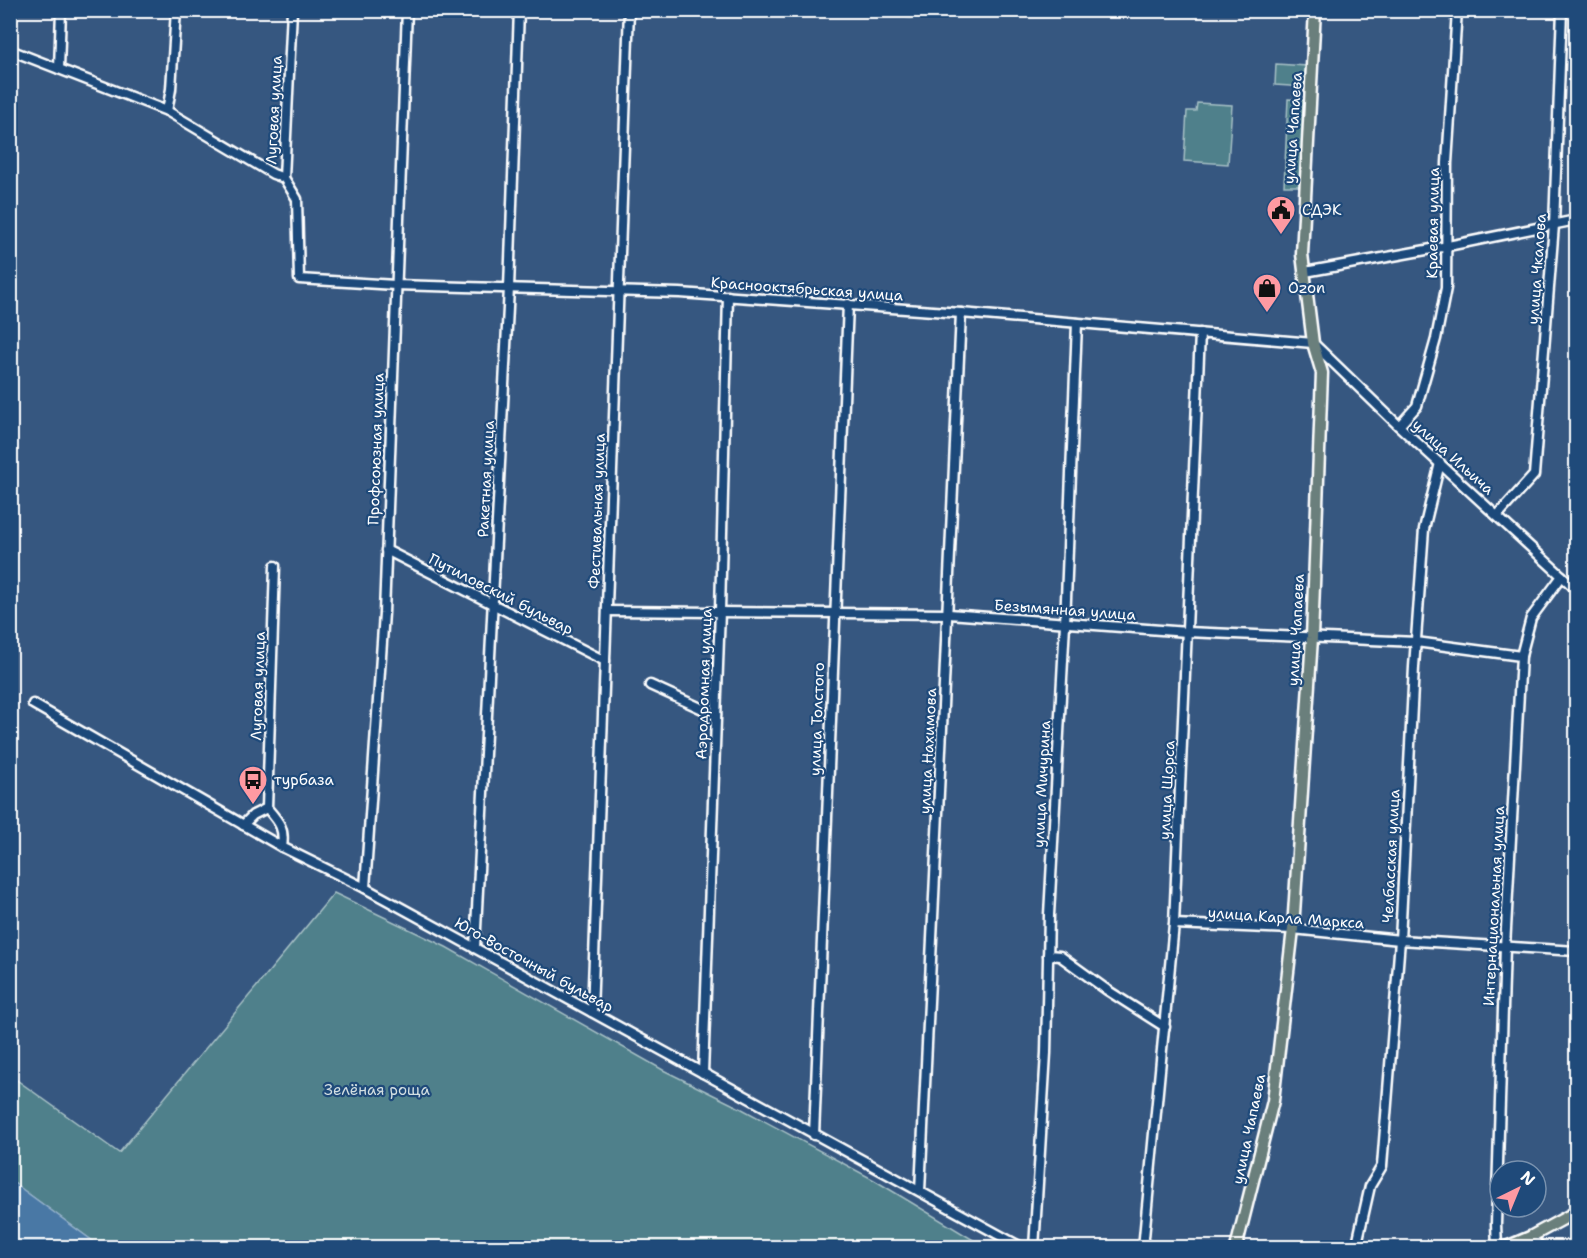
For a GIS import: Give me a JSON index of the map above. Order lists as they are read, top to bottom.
{
  "streets": {
    "main road": ["улица Чапаева"],
    "street": [
      "Луговая улица",
      "Краевая улица",
      "улица Чкалова",
      "Краснооктябрьская улица",
      "Профсоюзная улица",
      "улица Ильича",
      "Ракетная улица",
      "Фестивальная улица",
      "Путиловский бульвар",
      "Безымянная улица",
      "Аэродромная улица",
      "улица Толстого",
      "улица Нахимова",
      "улица Мичурина",
      "улица Щорса",
      "Челбасская улица",
      "Интернациональная улица",
      "улица Карла Маркса",
      "Юго-Восточный бульвар"
    ]
  },
  "crossings": [
    ["Луговая улица", "Краснооктябрьская улица"],
    ["улица Чапаева", "Краснооктябрьская улица"],
    ["улица Чапаева", "улица Ильича"],
    ["улица Чапаева", "Безымянная улица"],
    ["улица Чапаева", "улица Карла Маркса"],
    ["Краевая улица", "улица Ильича"],
    ["улица Чкалова", "улица Ильича"],
    ["Краснооктябрьская улица", "Профсоюзная улица"],
    ["Краснооктябрьская улица", "улица Ильича"],
    ["Краснооктябрьская улица", "Ракетная улица"],
    ["Краснооктябрьская улица", "Фестивальная улица"],
    ["Краснооктябрьская улица", "Аэродромная улица"],
    ["Краснооктябрьская улица", "улица Толстого"],
    ["Краснооктябрьская улица", "улица Нахимова"],
    ["Краснооктябрьская улица", "улица Мичурина"],
    ["Краснооктябрьская улица", "улица Щорса"],
    ["Профсоюзная улица", "Путиловский бульвар"],
    ["Профсоюзная улица", "Юго-Восточный бульвар"],
    ["улица Ильича", "Челбасская улица"],
    ["улица Ильича", "Интернациональная улица"],
    ["Ракетная улица", "Путиловский бульвар"],
    ["Ракетная улица", "Юго-Восточный бульвар"],
    ["Фестивальная улица", "Путиловский бульвар"],
    ["Фестивальная улица", "Безымянная улица"],
    ["Фестивальная улица", "Юго-Восточный бульвар"],
    ["Безымянная улица", "Аэродромная улица"],
    ["Безымянная улица", "улица Толстого"],
    ["Безымянная улица", "улица Нахимова"],
    ["Безымянная улица", "улица Мичурина"],
    ["Безымянная улица", "улица Щорса"],
    ["Безымянная улица", "Челбасская улица"],
    ["Безымянная улица", "Интернациональная улица"],
    ["Аэродромная улица", "Юго-Восточный бульвар"],
    ["улица Толстого", "Юго-Восточный бульвар"],
    ["улица Нахимова", "Юго-Восточный бульвар"],
    ["улица Щорса", "улица Карла Маркса"],
    ["Челбасская улица", "улица Карла Маркса"],
    ["Интернациональная улица", "улица Карла Маркса"]
  ],
  "parks": ["Зелёная роща"],
  "places": {
    "public building": ["СДЭК"],
    "shop": ["Ozon"],
    "bus stop": ["турбаза"]
  },
  "north": "top right"
}
